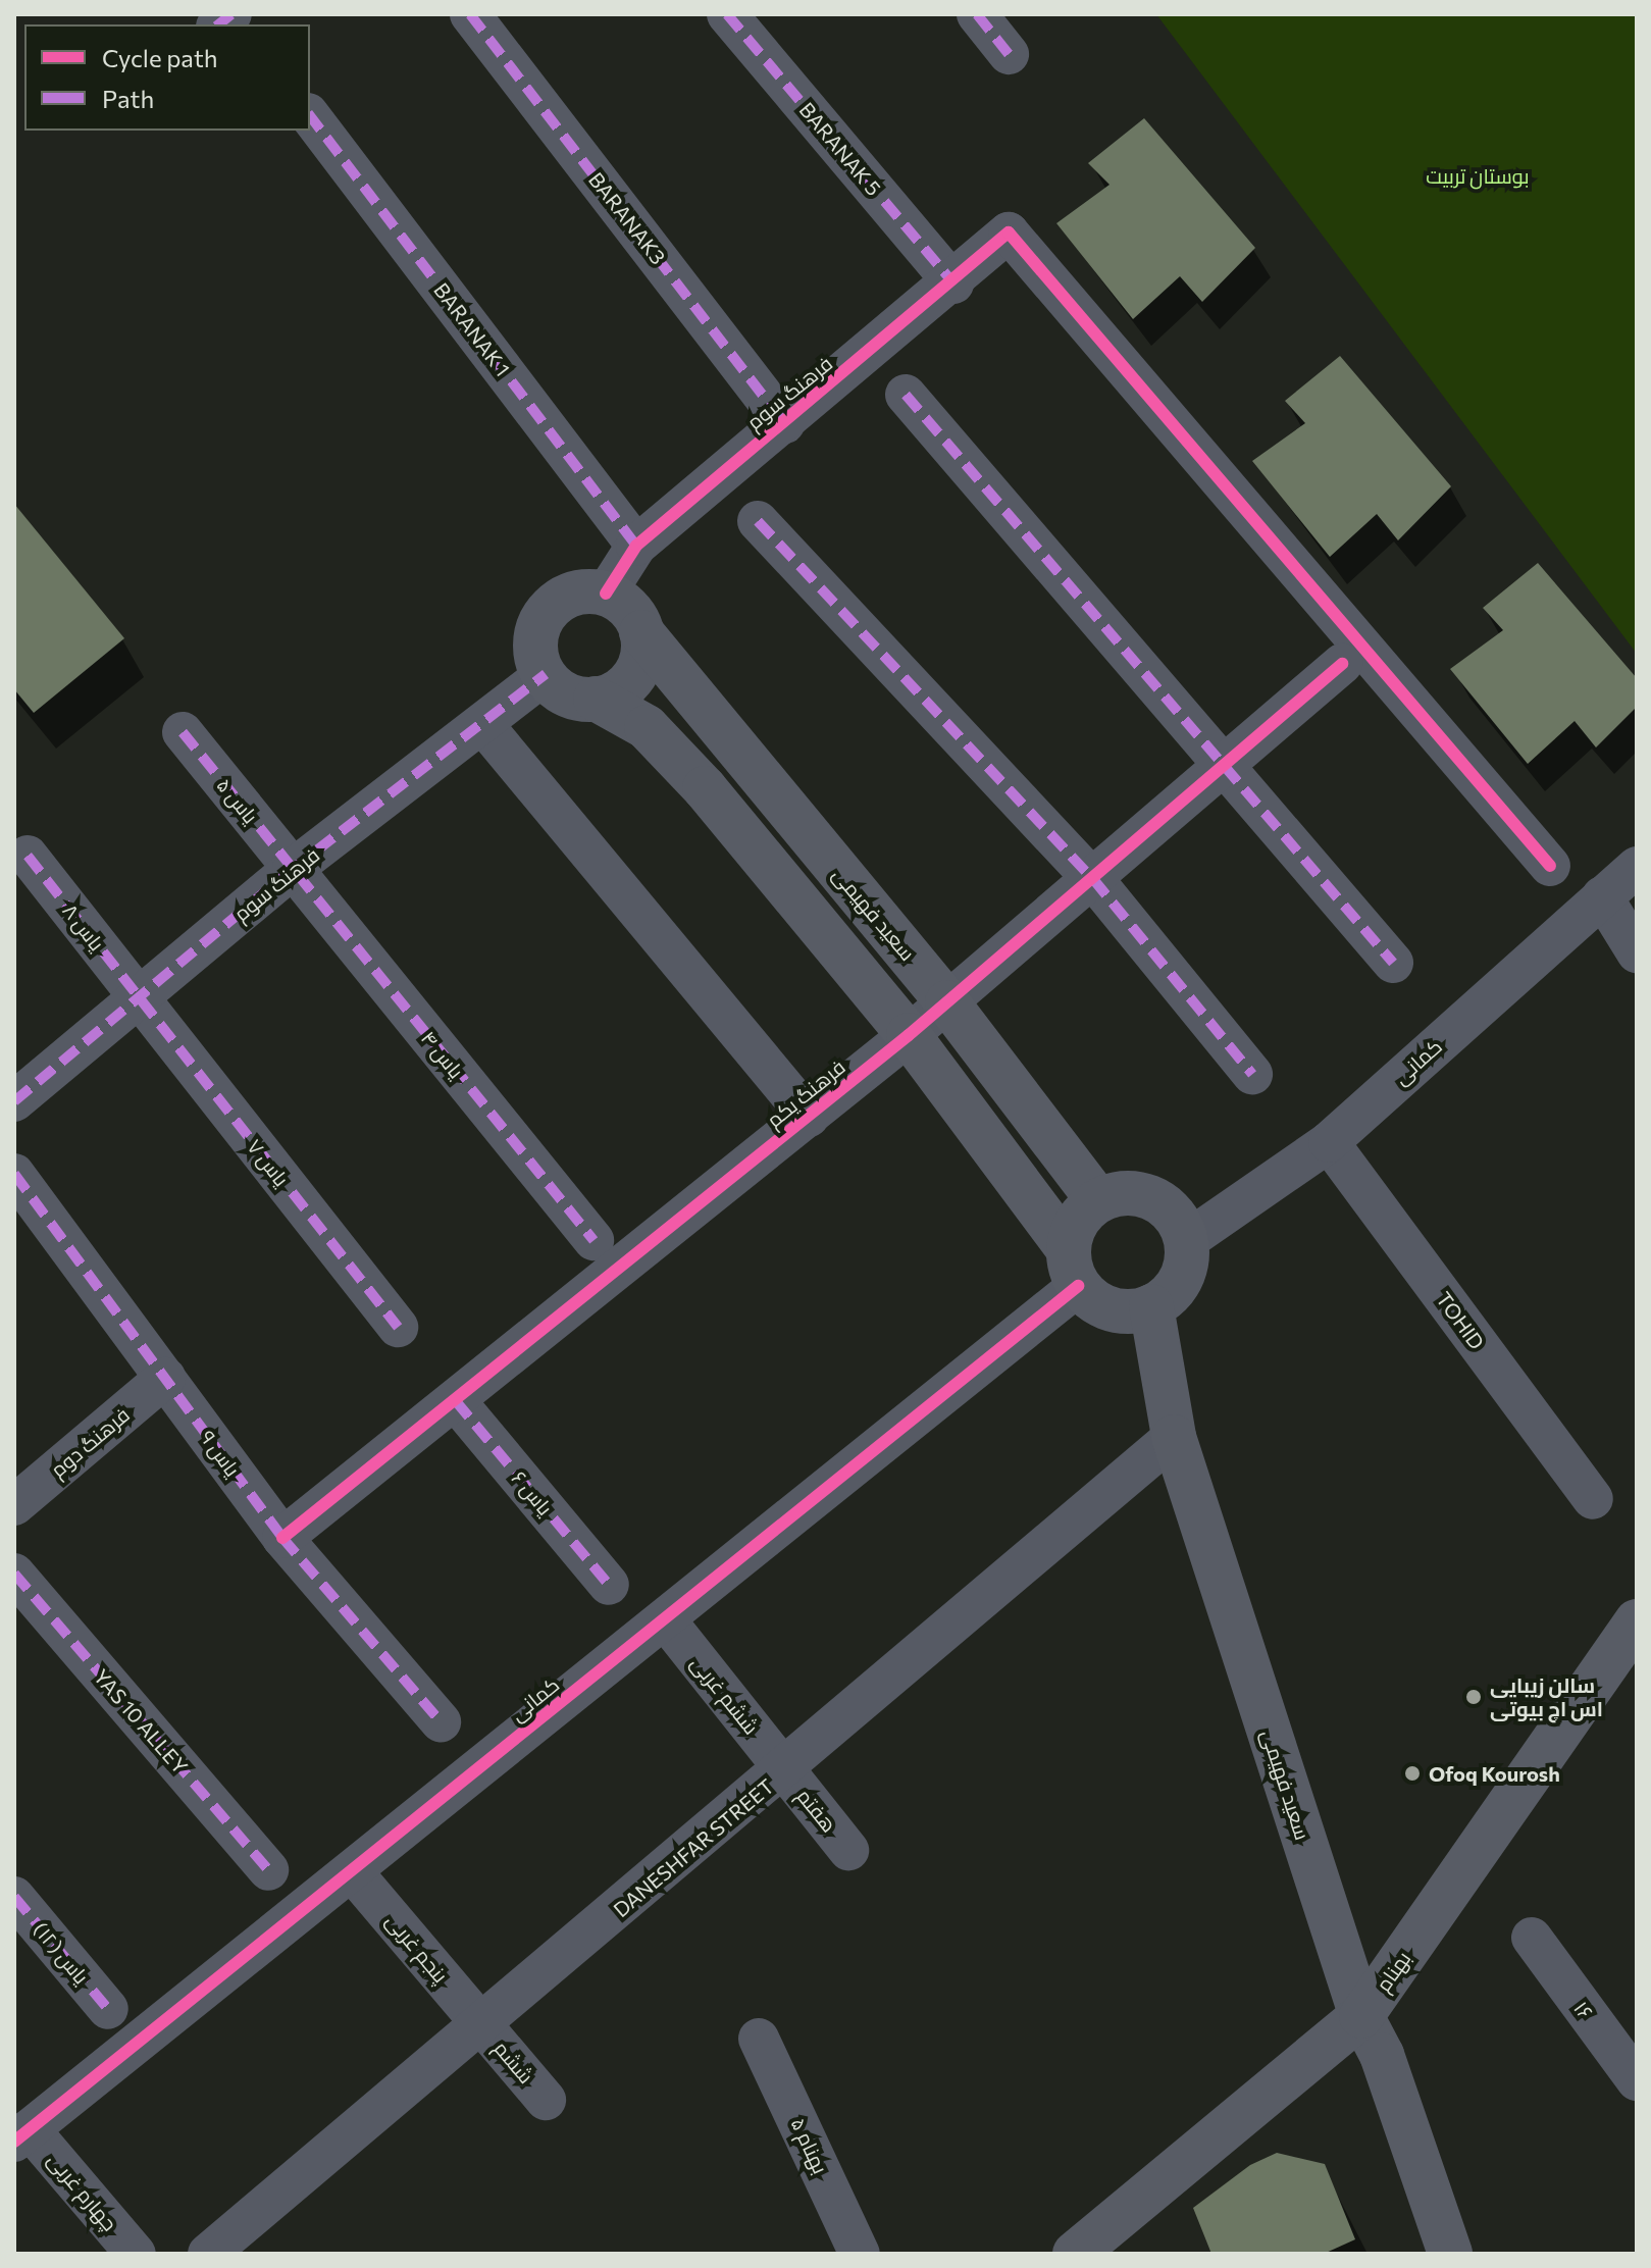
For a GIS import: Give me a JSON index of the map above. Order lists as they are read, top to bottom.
{
  "streets": {
    "main road": ["سعید فهیمی", "بهنام"],
    "street": [
      "BARANAK 5",
      "BARANAK3",
      "BARANAK 1",
      "فرهنگ سوم",
      "یاس ۵",
      "یاس ۸",
      "یاس ۴",
      "کمانی",
      "فرهنگ یکم",
      "یاس ۷",
      "TOHID",
      "فرهنگ دوم",
      "یاس ۹",
      "یاس ۶",
      "ششم غربی",
      "YAS 10 ALLEY",
      "هفتم",
      "DANESHFAR STREET",
      "پنجم غربی",
      "یاس (۱۲)",
      "۱۶",
      "ششم",
      "بهنام ۵",
      "چهارم غربی"
    ]
  },
  "crossings": [
    ["BARANAK 5", "فرهنگ سوم"],
    ["BARANAK3", "فرهنگ سوم"],
    ["BARANAK 1", "فرهنگ سوم"],
    ["فرهنگ سوم", "یاس ۵"],
    ["فرهنگ سوم", "سعید فهیمی"],
    ["فرهنگ سوم", "یاس ۸"],
    ["فرهنگ سوم", "یاس ۴"],
    ["فرهنگ سوم", "یاس ۷"],
    ["یاس ۵", "یاس ۴"],
    ["سعید فهیمی", "کمانی"],
    ["سعید فهیمی", "فرهنگ یکم"],
    ["سعید فهیمی", "DANESHFAR STREET"],
    ["سعید فهیمی", "بهنام"],
    ["یاس ۸", "یاس ۷"],
    ["کمانی", "TOHID"],
    ["کمانی", "ششم غربی"],
    ["کمانی", "پنجم غربی"],
    ["کمانی", "چهارم غربی"],
    ["فرهنگ یکم", "یاس ۹"],
    ["فرهنگ یکم", "یاس ۶"],
    ["فرهنگ دوم", "یاس ۹"],
    ["ششم غربی", "هفتم"],
    ["ششم غربی", "DANESHFAR STREET"],
    ["هفتم", "DANESHFAR STREET"],
    ["DANESHFAR STREET", "پنجم غربی"],
    ["DANESHFAR STREET", "ششم"],
    ["پنجم غربی", "ششم"]
  ],
  "parks": ["بوستان تربیت"],
  "places": ["سالن زیبایی اس اچ بیوتی", "Ofoq Kourosh"],
  "legend": ["Cycle path", "Path"]
}
